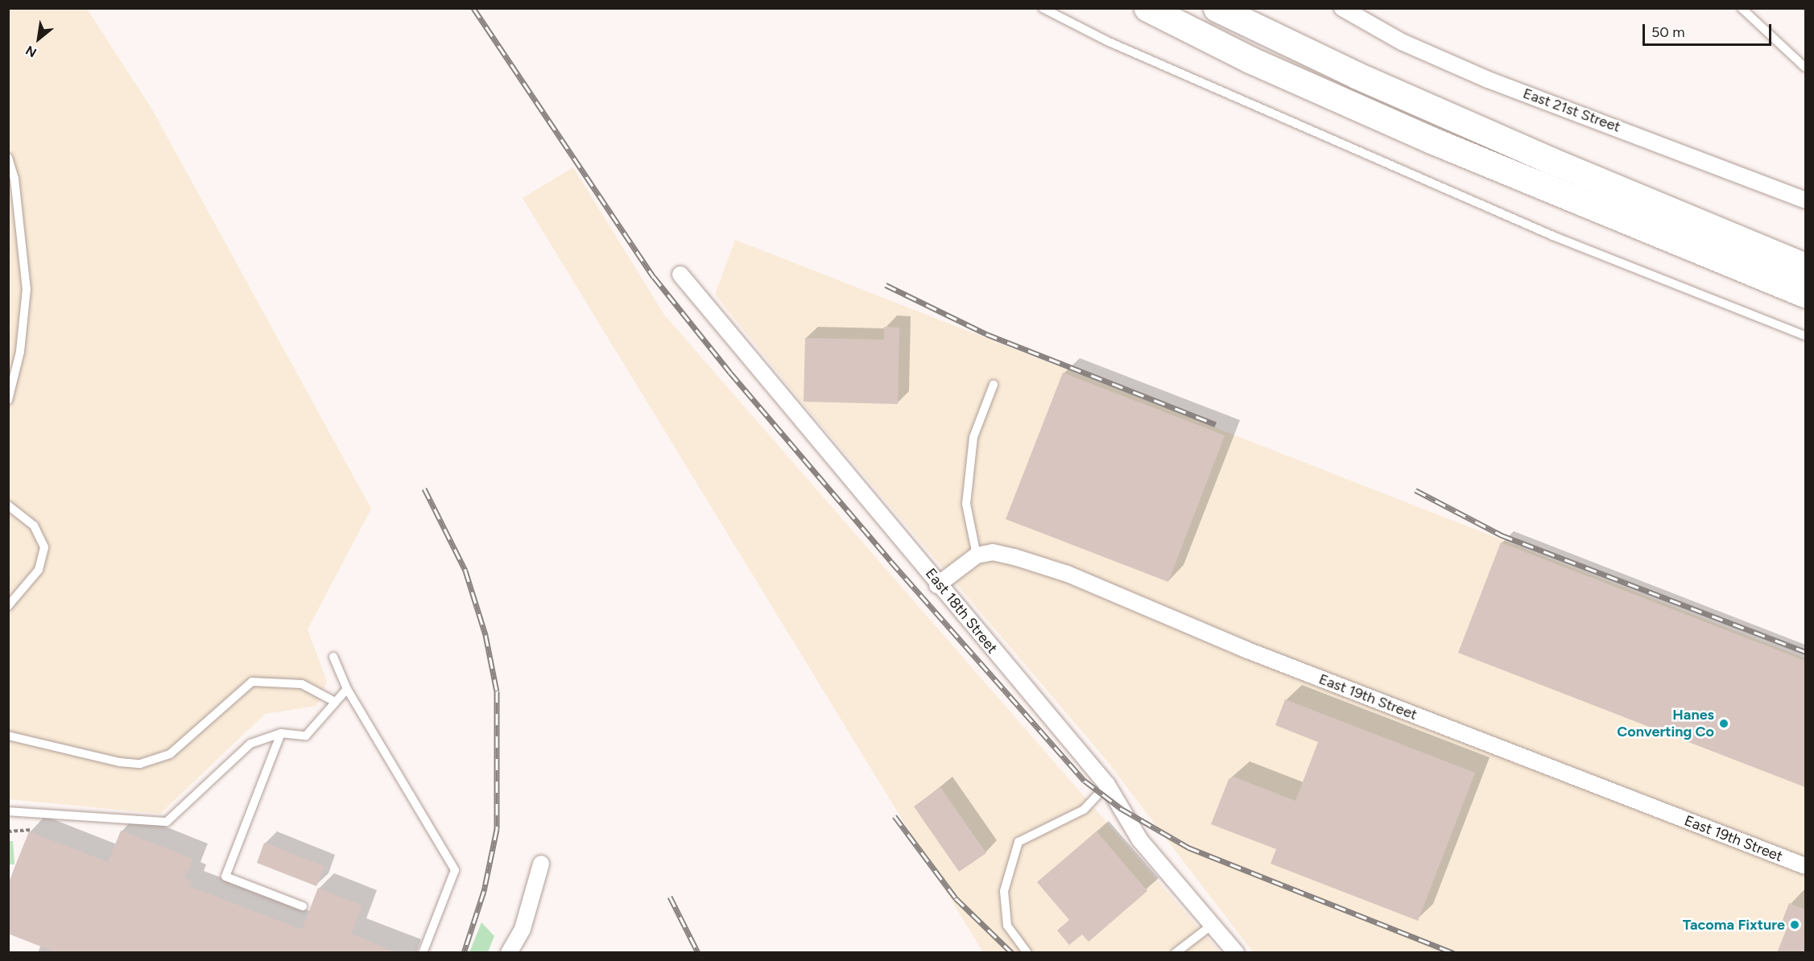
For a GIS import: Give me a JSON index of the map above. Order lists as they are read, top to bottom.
{
  "streets": {
    "street": ["East 21st Street", "East 18th Street", "East 19th Street"]
  },
  "places": ["Hanes Converting Co", "Tacoma Fixture"],
  "scale_bar": "50 m",
  "north": "bottom left"
}
